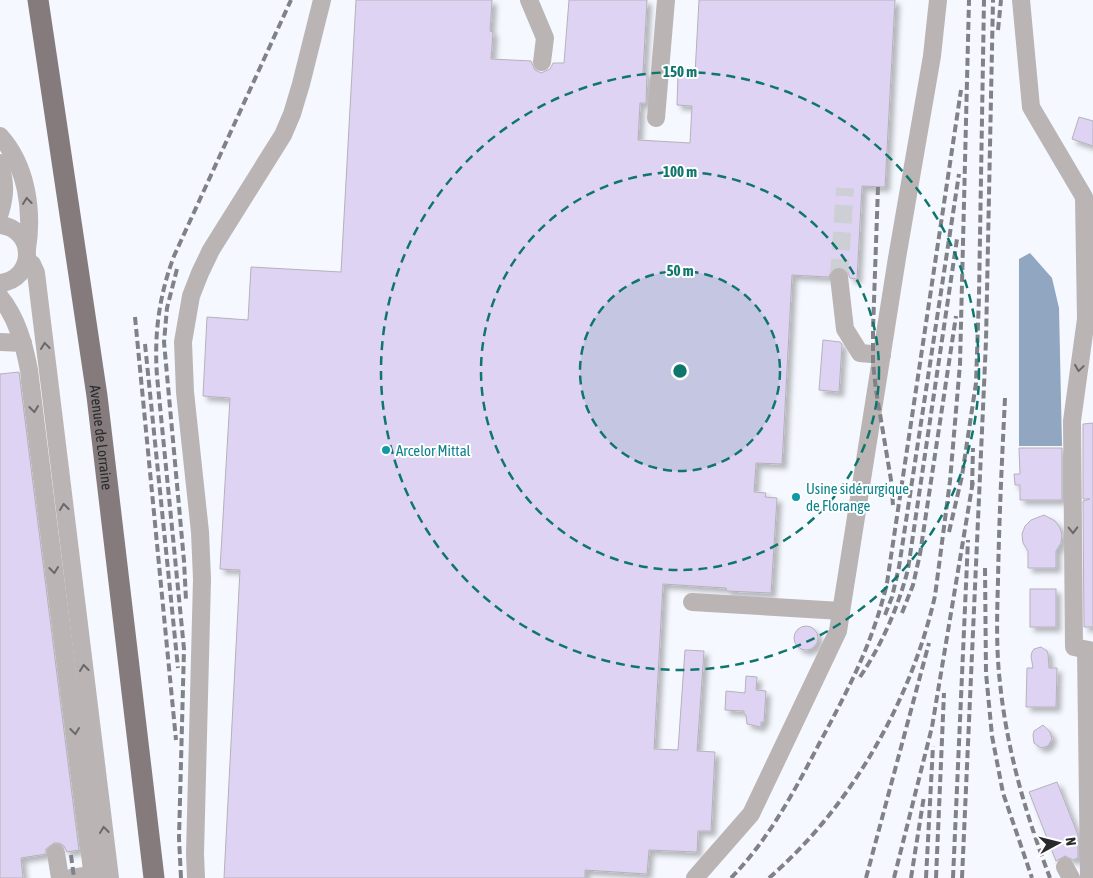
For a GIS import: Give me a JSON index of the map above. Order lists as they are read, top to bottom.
{
  "streets": {
    "main road": ["Avenue de Lorraine"]
  },
  "places": ["Arcelor Mittal", "Usine sidérurgique de Florange"],
  "north": "right",
  "rings": ["150 m", "100 m", "50 m"]
}
